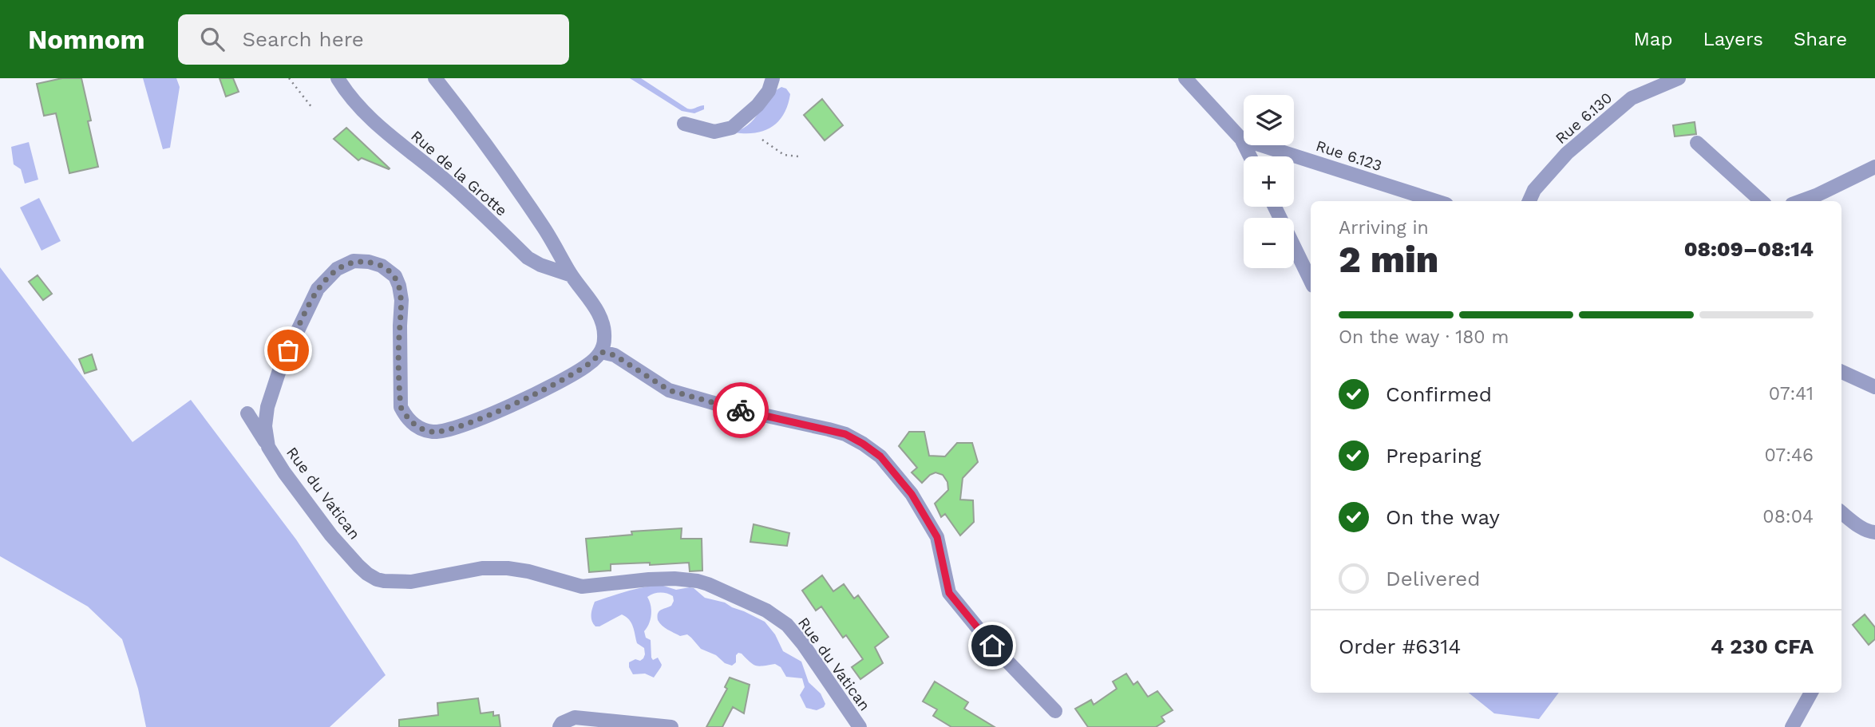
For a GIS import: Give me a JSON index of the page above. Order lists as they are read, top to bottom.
{
  "streets": {
    "street": [
      "Rue 6.130",
      "Rue 6.123",
      "Rue de la Grotte",
      "Rue du Vatican"
    ]
  },
  "page": {
    "header": "Nomnom",
    "search": "Search here",
    "nav": ["Map", "Layers", "Share"],
    "map_buttons": ["+", "−"],
    "heading": ["2 min", "Arriving in", "08:09–08:14"],
    "panel": ["Order #6314", "4 230 CFA"],
    "bar": "On the way · 180 m",
    "list": [
      ["Confirmed", "07:41"],
      ["Preparing", "07:46"],
      ["On the way", "08:04"],
      "Delivered"
    ]
  }
}
